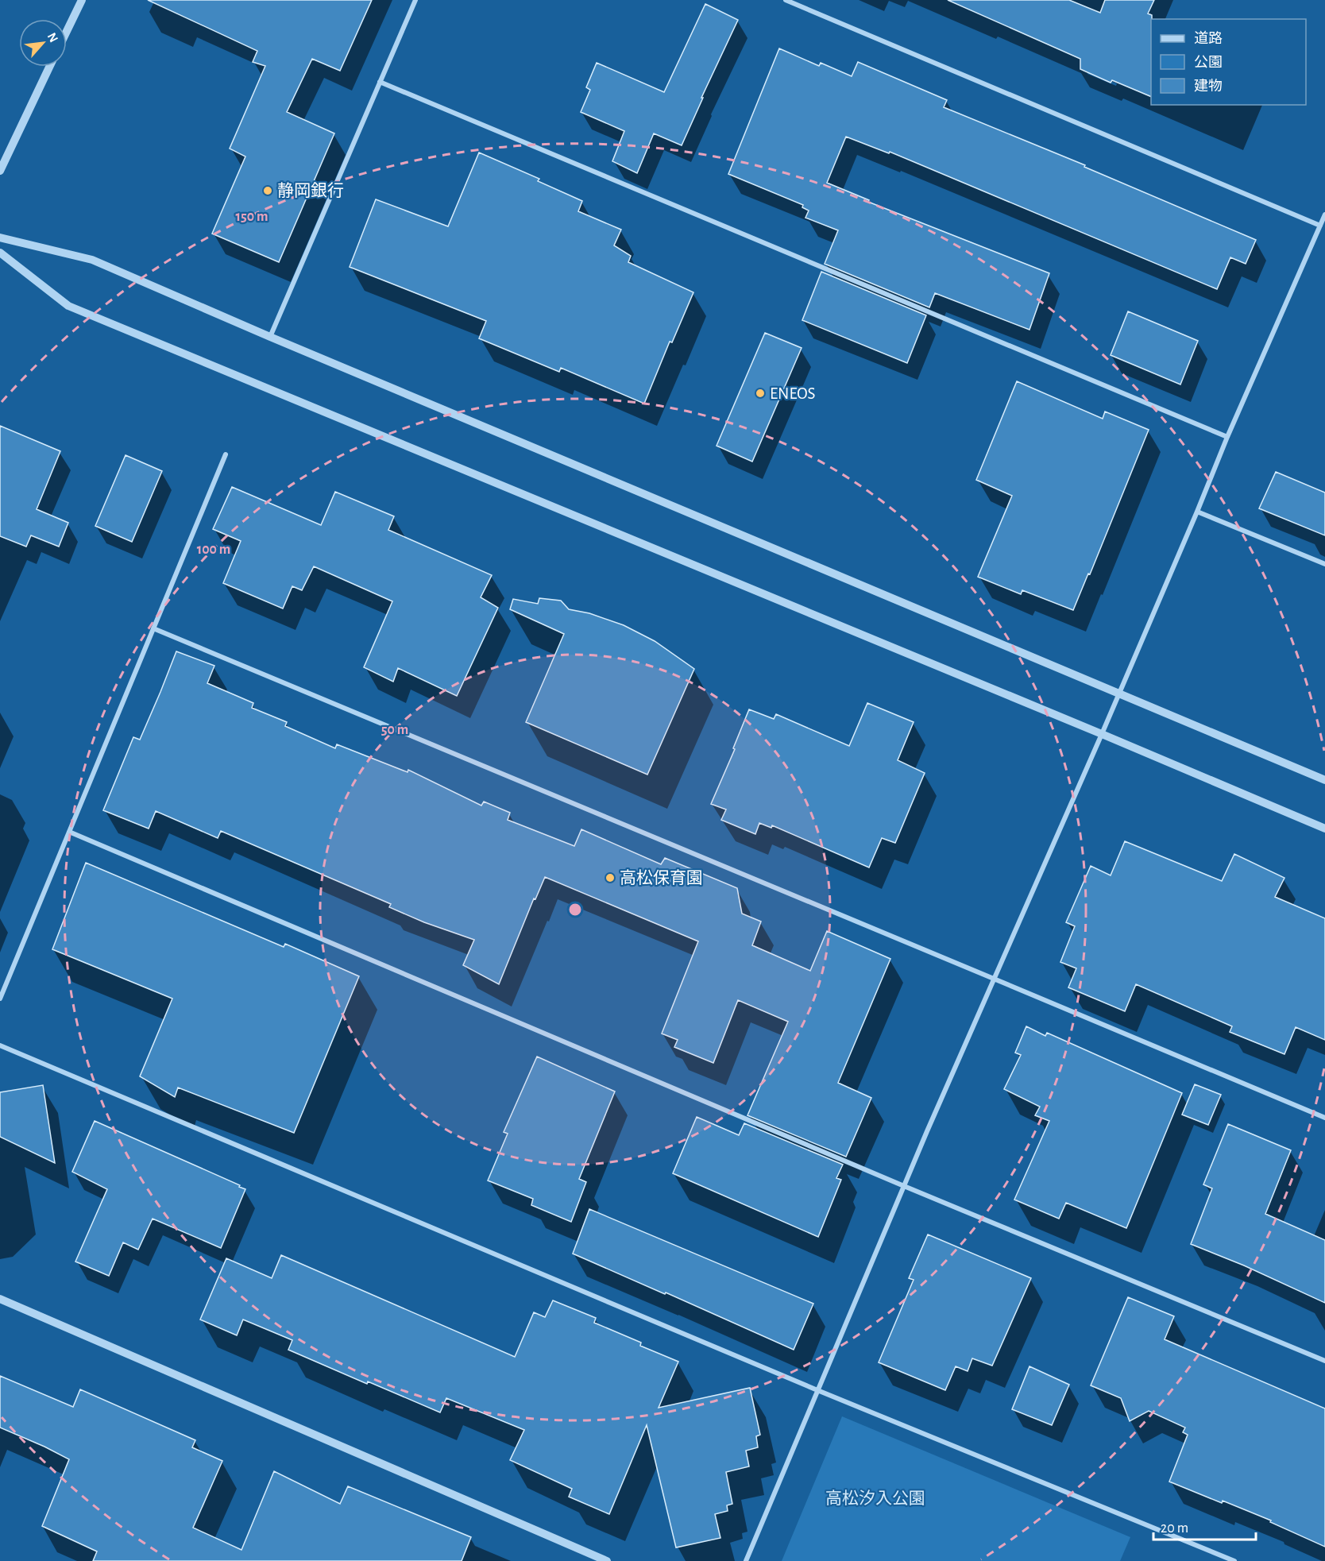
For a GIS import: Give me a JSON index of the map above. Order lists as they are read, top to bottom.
{
  "parks": ["高松汐入公園"],
  "places": ["静岡銀行", "ENEOS", "高松保育園"],
  "legend": ["道路", "公園", "建物"],
  "scale_bar": "20 m",
  "north": "top right",
  "rings": ["150 m", "100 m", "50 m"]
}
